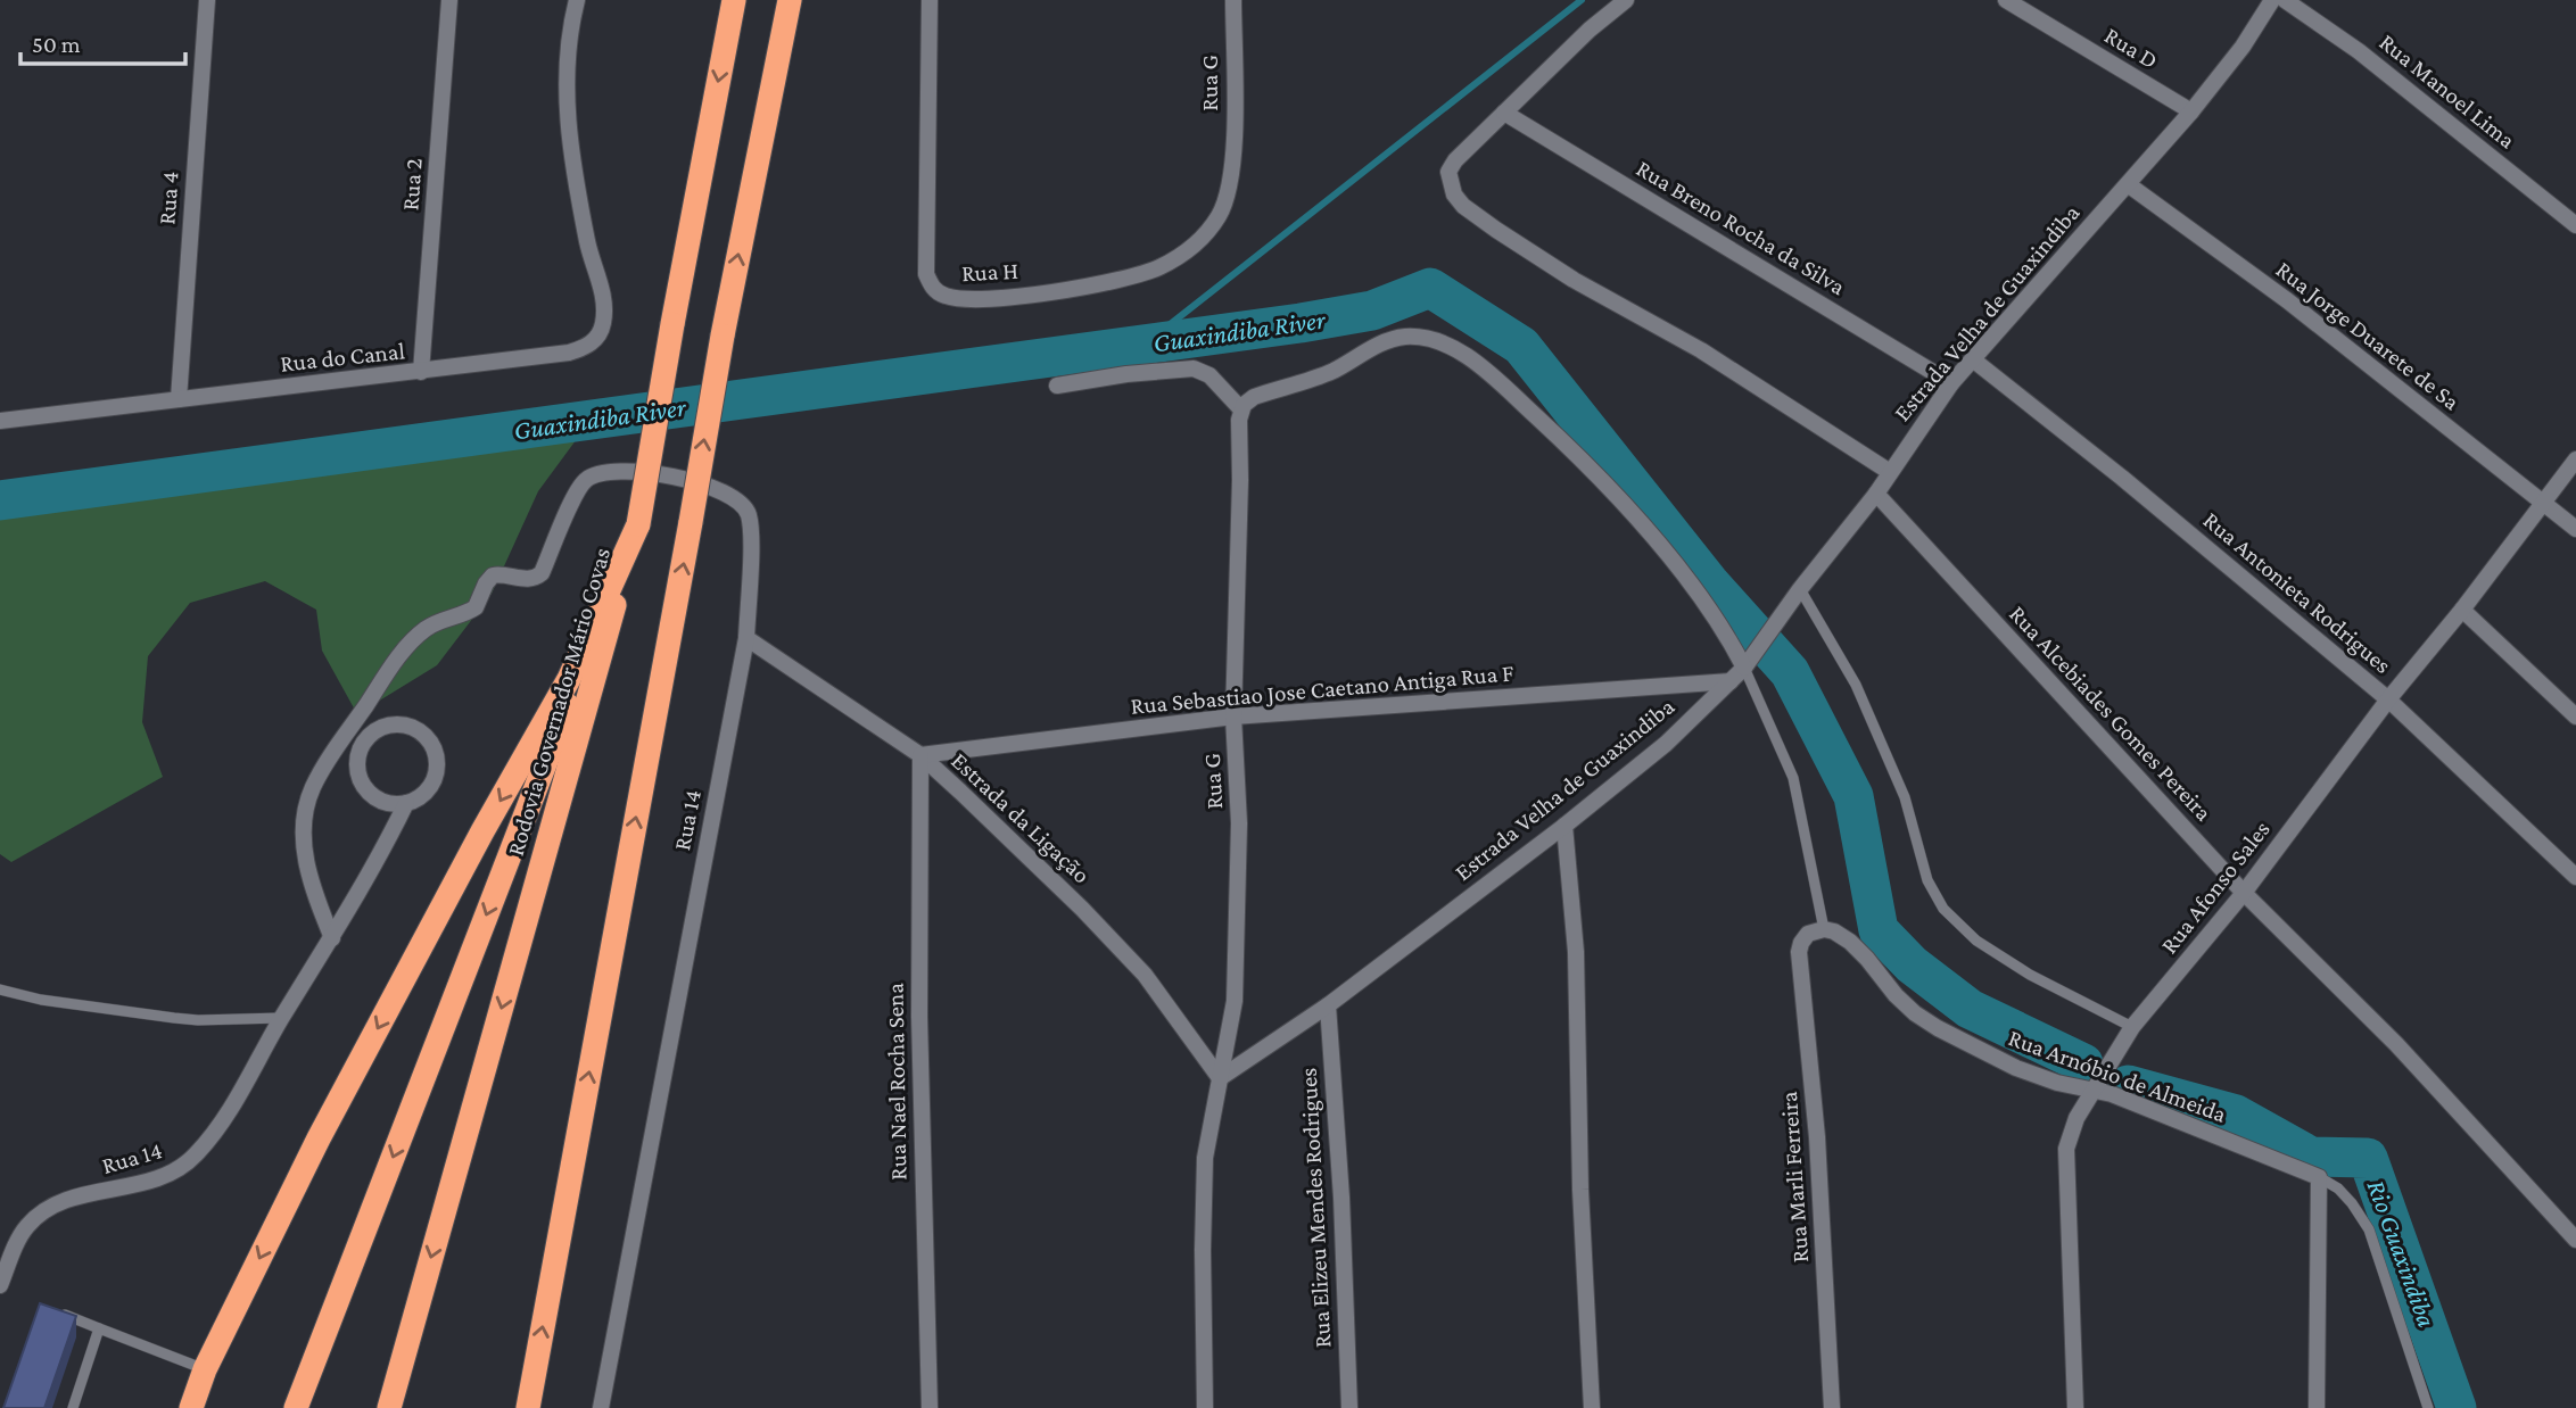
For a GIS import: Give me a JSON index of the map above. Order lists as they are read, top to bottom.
{
  "streets": {
    "highway": ["Rodovia Governador Mário Covas"],
    "street": [
      "Rua D",
      "Rua G",
      "Rua Manoel Lima",
      "Rua 2",
      "Rua 4",
      "Rua Breno Rocha da Silva",
      "Rua H",
      "Estrada Velha de Guaxindiba",
      "Rua Jorge Duarete de Sa",
      "Rua do Canal",
      "Rua Antonieta Rodrigues",
      "Rua Sebastiao Jose Caetano Antiga Rua F",
      "Rua Alcebiades Gomes Pereira",
      "Estrada da Ligação",
      "Rua 14",
      "Rua Afonso Sales",
      "Rua Arnóbio de Almeida",
      "Rua Nael Rocha Sena",
      "Rua Marli Ferreira",
      "Rua Elizeu Mendes Rodrigues"
    ]
  },
  "crossings": [
    ["Rua D", "Estrada Velha de Guaxindiba"],
    ["Rua G", "Rua H"],
    ["Rua G", "Estrada Velha de Guaxindiba"],
    ["Rua G", "Rua Sebastiao Jose Caetano Antiga Rua F"],
    ["Rua G", "Estrada da Ligação"],
    ["Rua 2", "Rua do Canal"],
    ["Rua 4", "Rua do Canal"],
    ["Rua Breno Rocha da Silva", "Estrada Velha de Guaxindiba"],
    ["Estrada Velha de Guaxindiba", "Rua Jorge Duarete de Sa"],
    ["Estrada Velha de Guaxindiba", "Rua Antonieta Rodrigues"],
    ["Estrada Velha de Guaxindiba", "Rua Sebastiao Jose Caetano Antiga Rua F"],
    ["Estrada Velha de Guaxindiba", "Rua Alcebiades Gomes Pereira"],
    ["Estrada Velha de Guaxindiba", "Estrada da Ligação"],
    ["Estrada Velha de Guaxindiba", "Rua Elizeu Mendes Rodrigues"],
    ["Rua Jorge Duarete de Sa", "Rua Afonso Sales"],
    ["Rua Antonieta Rodrigues", "Rua Afonso Sales"],
    ["Rua Sebastiao Jose Caetano Antiga Rua F", "Estrada da Ligação"],
    ["Rua Sebastiao Jose Caetano Antiga Rua F", "Rua Nael Rocha Sena"],
    ["Rua Alcebiades Gomes Pereira", "Rua Afonso Sales"],
    ["Estrada da Ligação", "Rua 14"],
    ["Estrada da Ligação", "Rua Nael Rocha Sena"],
    ["Rua Afonso Sales", "Rua Arnóbio de Almeida"],
    ["Rua Arnóbio de Almeida", "Rua Marli Ferreira"]
  ],
  "water": ["Guaxindiba River", "Rio Guaxindiba"],
  "scale_bar": "50 m"
}
